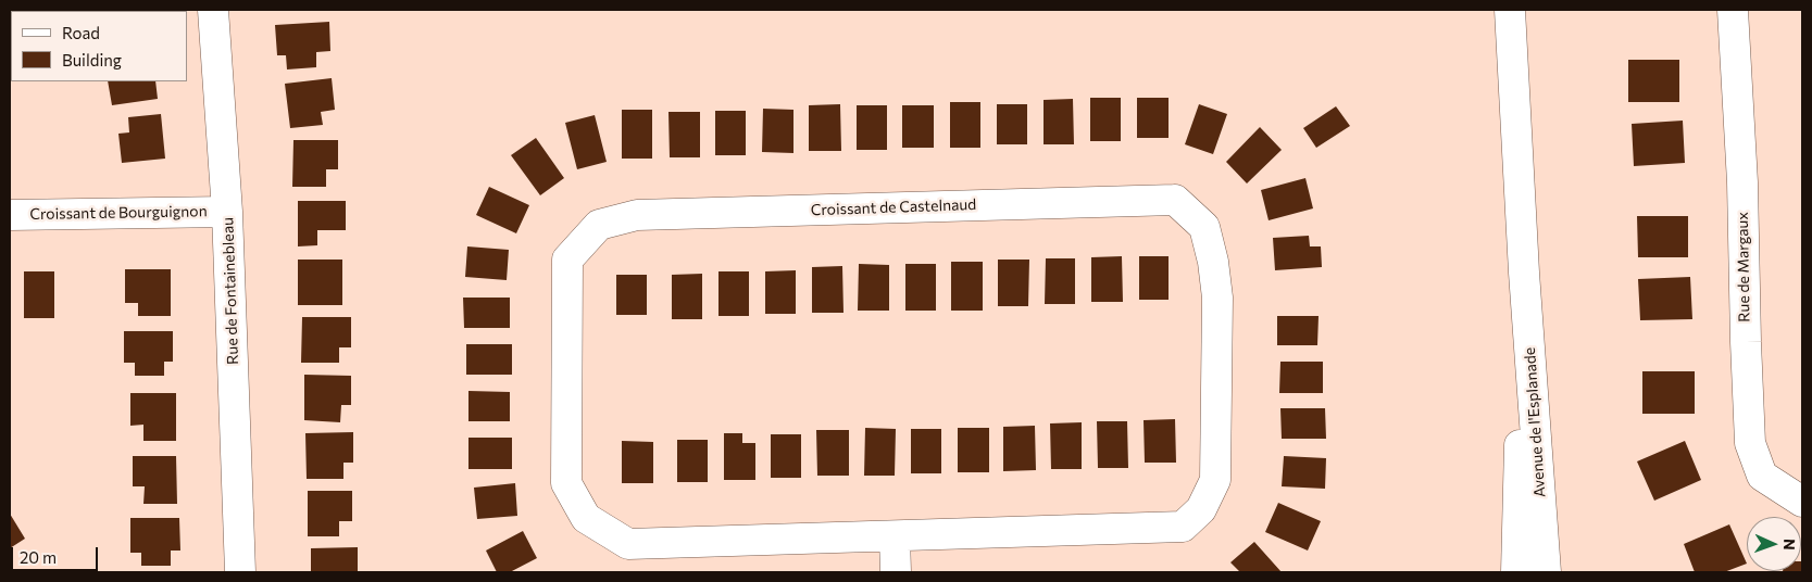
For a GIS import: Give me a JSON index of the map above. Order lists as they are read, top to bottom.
{
  "streets": {
    "street": [
      "Croissant de Castelnaud",
      "Croissant de Bourguignon",
      "Rue de Margaux",
      "Rue de Fontainebleau",
      "Avenue de l'Esplanade"
    ]
  },
  "crossings": [
    ["Croissant de Bourguignon", "Rue de Fontainebleau"]
  ],
  "legend": ["Road", "Building"],
  "scale_bar": "20 m",
  "north": "right"
}
